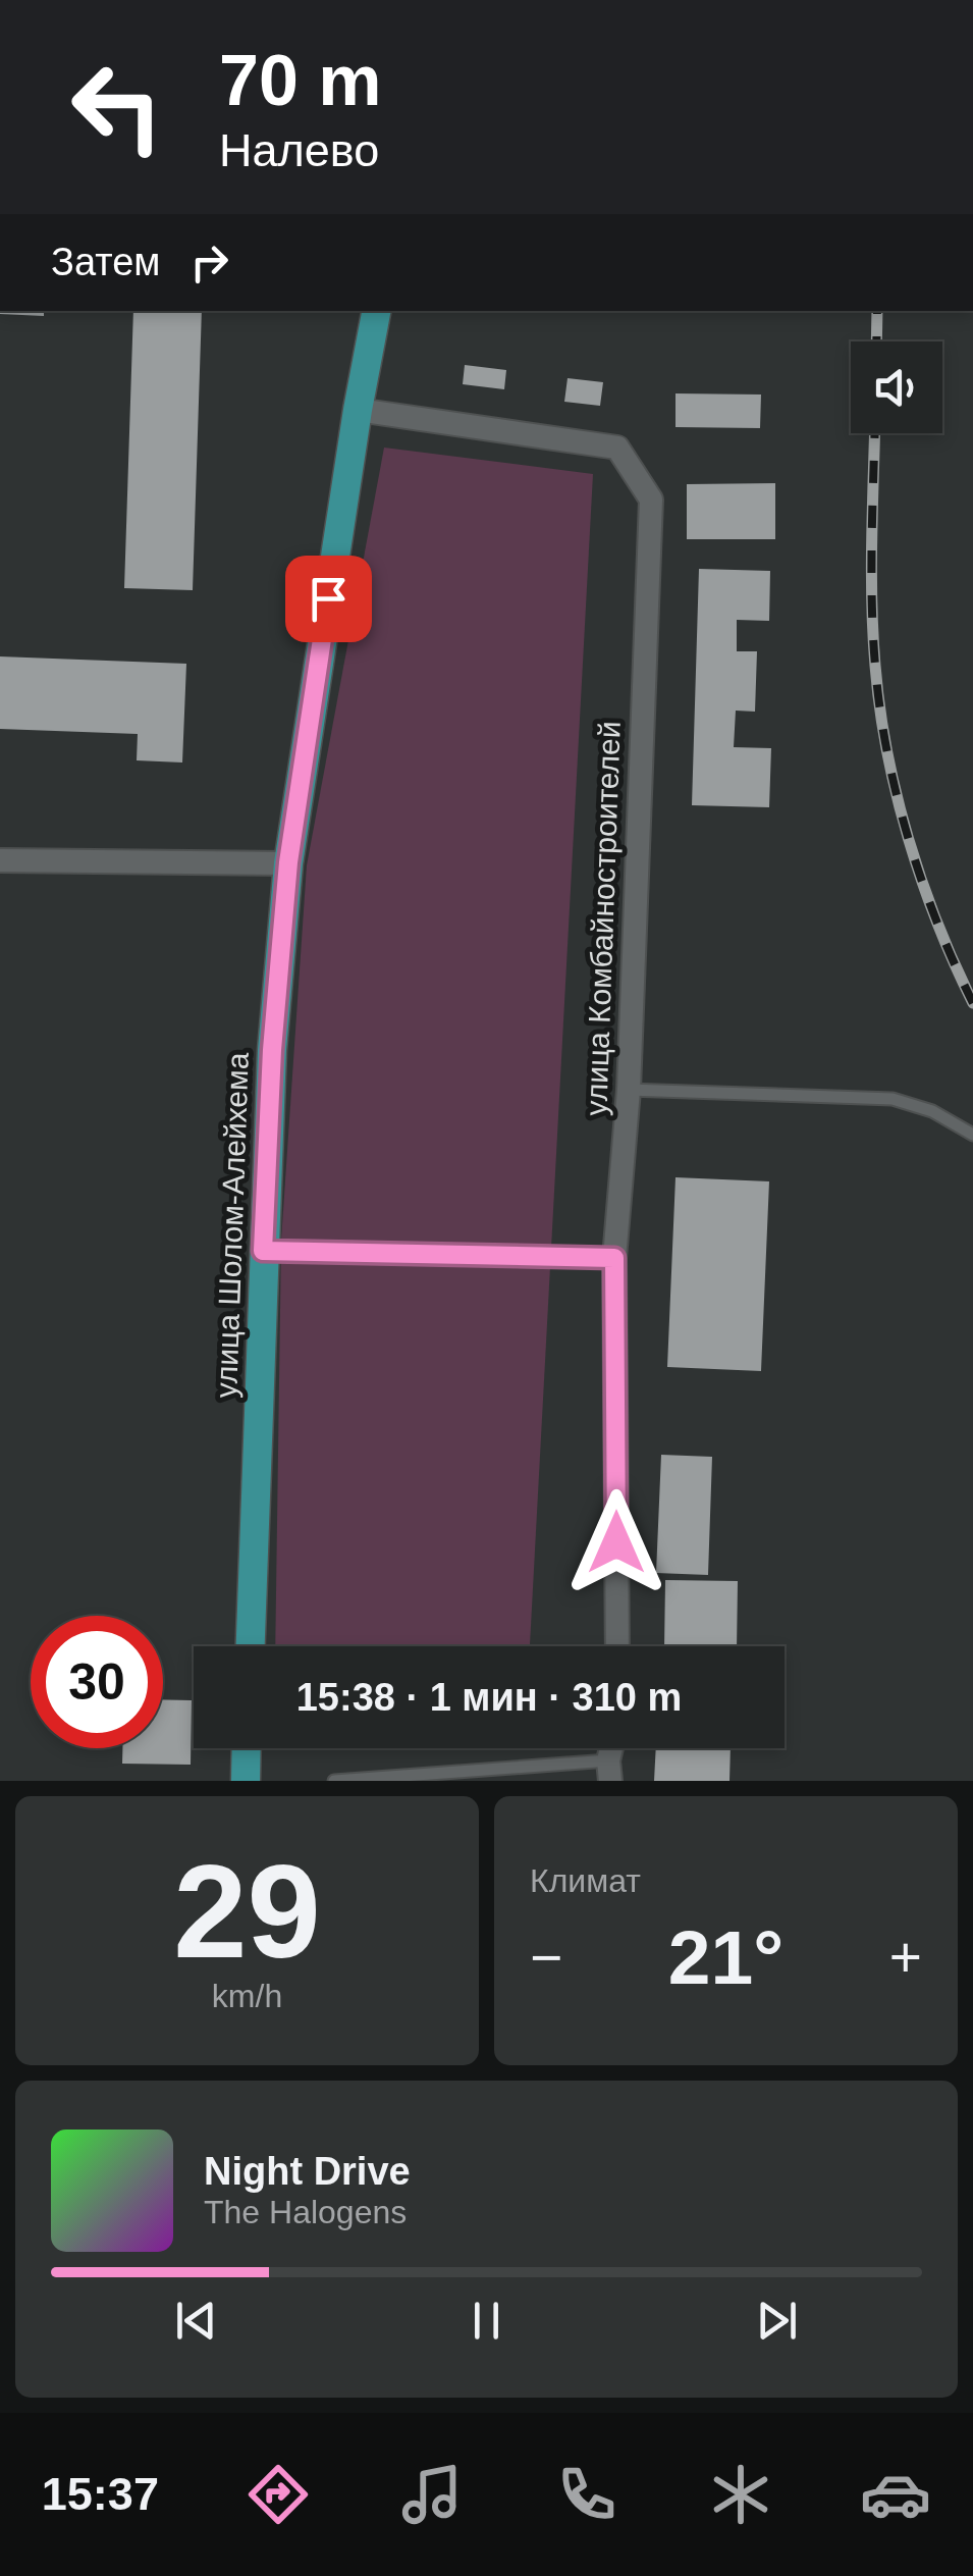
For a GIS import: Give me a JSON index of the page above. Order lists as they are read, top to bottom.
{
  "streets": {
    "main road": ["улица Шолом-Алейхема"],
    "street": ["улица Комбайностроителей"]
  },
  "crossings": [
    ["улица Комбайностроителей", "улица Шолом-Алейхема"]
  ],
  "page": {
    "turn": ["70 m", "Налево"],
    "then": "Затем",
    "limit": "30",
    "trip": "15:38 · 1 мин · 310 m",
    "tile": [
      ["29", "km/h"],
      "Климат"
    ],
    "heat": ["−", "21°", "+"],
    "song": ["Night Drive", "The Halogens"],
    "tabs": "15:37"
  }
}
